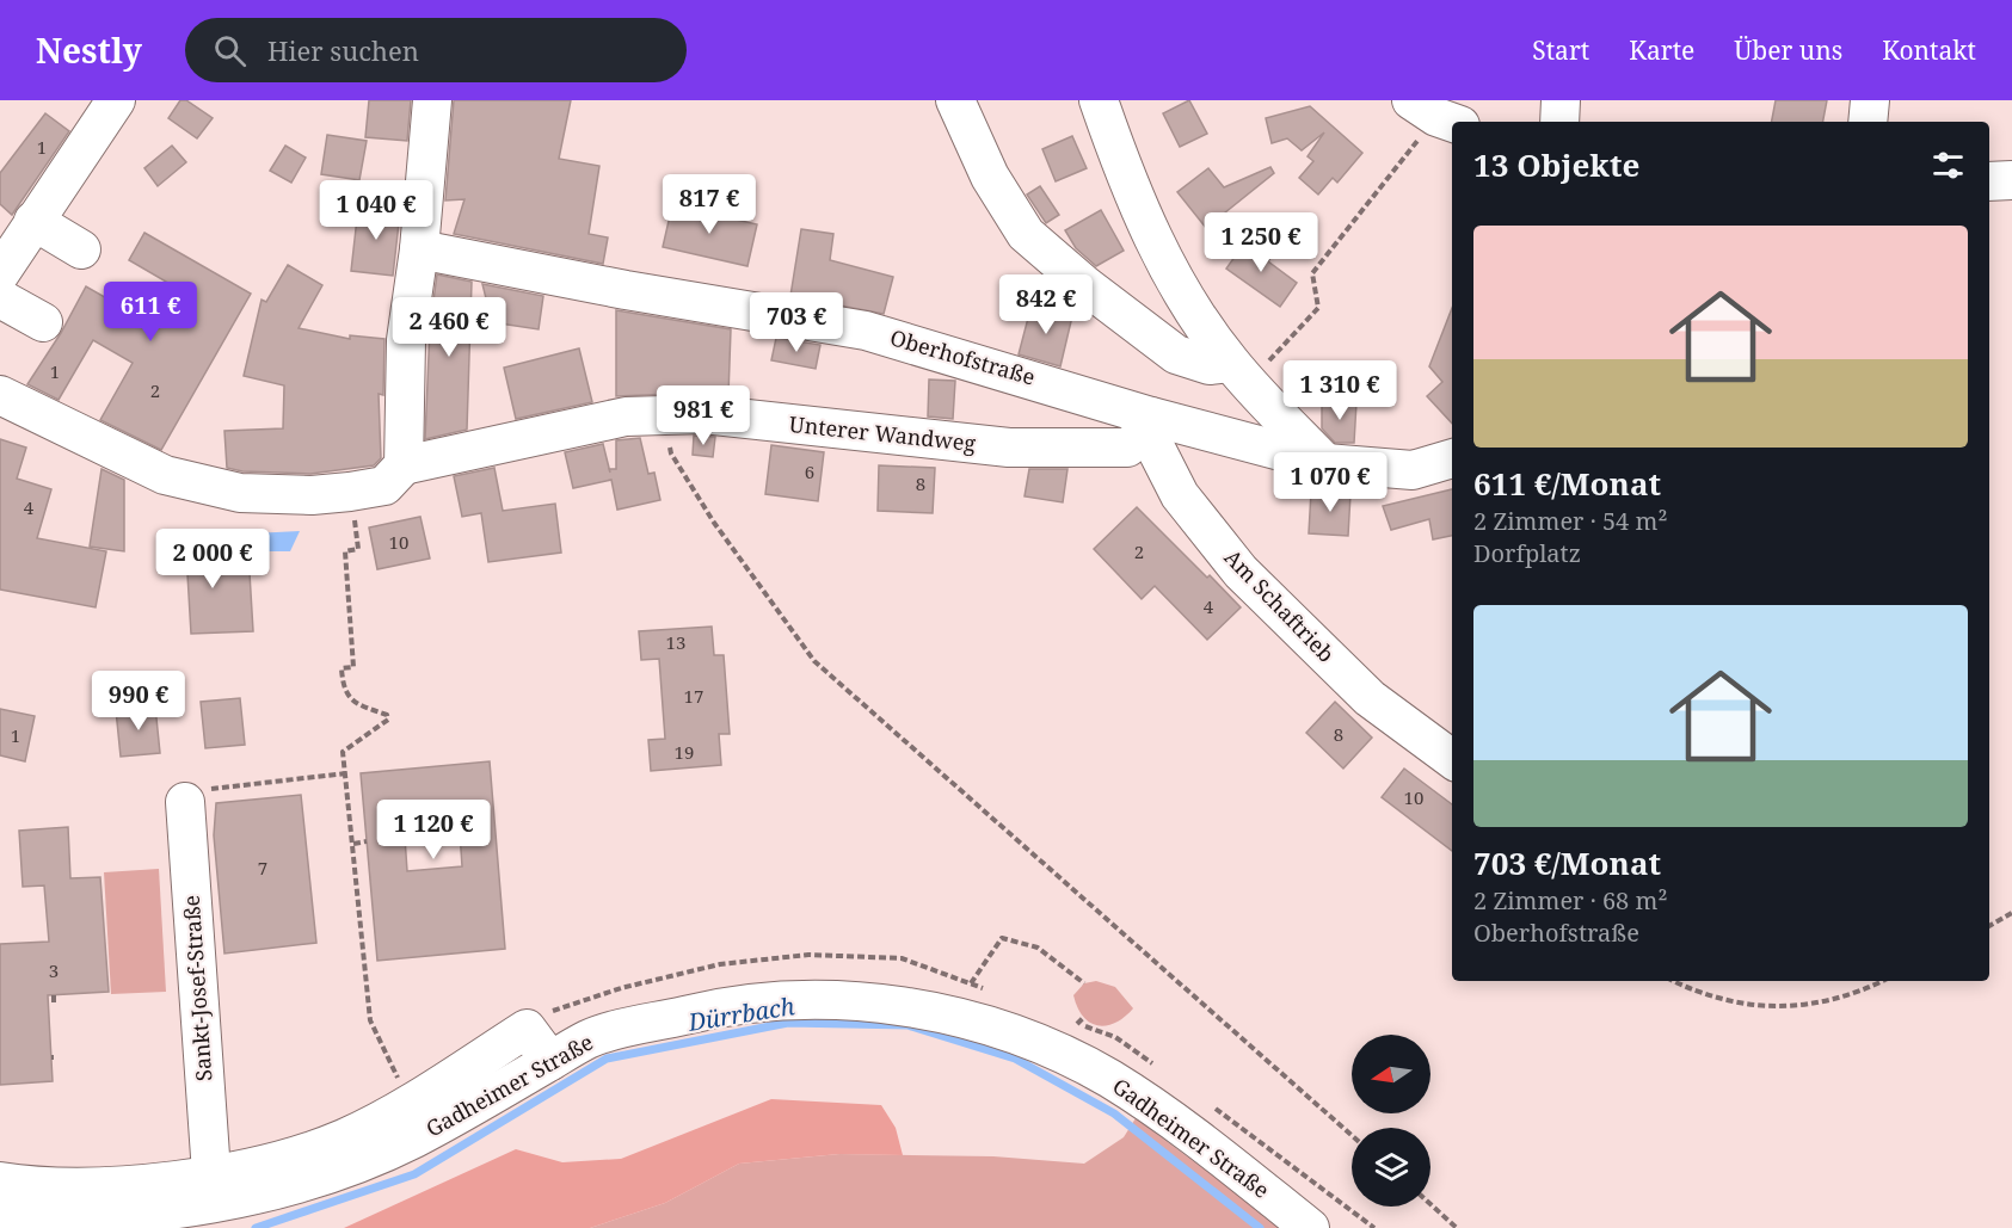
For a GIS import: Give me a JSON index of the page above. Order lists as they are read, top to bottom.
{
  "streets": {
    "street": [
      "Oberhofstraße",
      "Unterer Wandweg",
      "Am Schaftrieb",
      "Sankt-Josef-Straße",
      "Gadheimer Straße"
    ]
  },
  "crossings": [
    ["Oberhofstraße", "Unterer Wandweg"],
    ["Oberhofstraße", "Am Schaftrieb"],
    ["Unterer Wandweg", "Am Schaftrieb"]
  ],
  "water": ["Dürrbach"],
  "house_numbers": [
    "1",
    "1",
    "2",
    "6",
    "8",
    "4",
    "10",
    "2",
    "4",
    "13",
    "17",
    "8",
    "1",
    "19",
    "10",
    "7",
    "3"
  ],
  "north": "left",
  "page": {
    "header": "Nestly",
    "search": "Hier suchen",
    "nav": [
      "Start",
      "Karte",
      "Über uns",
      "Kontakt"
    ],
    "heading": "13 Objekte",
    "price": [
      "817 €",
      "1 040 €",
      "1 250 €",
      "842 €",
      "611 €",
      "703 €",
      "2 460 €",
      "1 310 €",
      "981 €",
      "1 070 €",
      "2 000 €",
      "990 €",
      "1 120 €"
    ],
    "list": [
      {
        "name": "611 €/Monat",
        "note": "2 Zimmer · 54 m² · Dorfplatz"
      },
      {
        "name": "703 €/Monat",
        "note": "2 Zimmer · 68 m² · Oberhofstraße"
      }
    ]
  }
}
